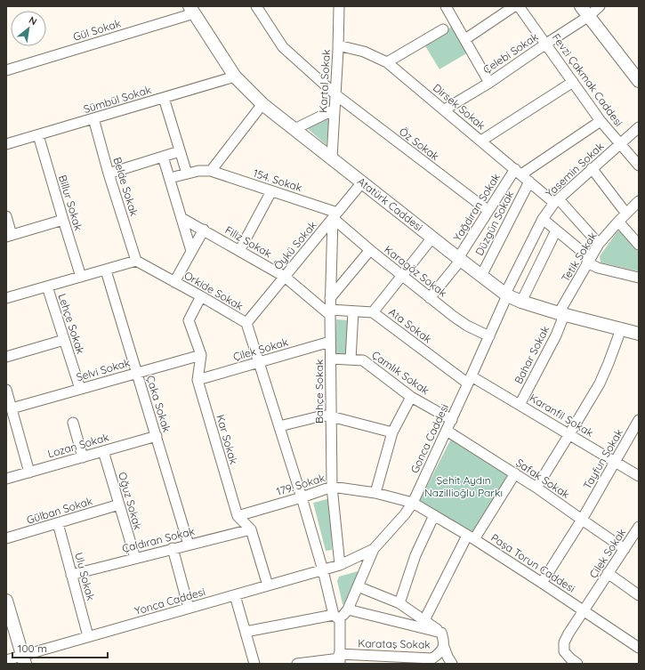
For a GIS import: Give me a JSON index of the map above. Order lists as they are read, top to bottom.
{
  "streets": {
    "main road": ["Atatürk Caddesi"],
    "street": [
      "Gül Sokak",
      "Çelebi Sokak",
      "Fevzi Çakmak Caddesi",
      "Kartal Sokak",
      "Sümbül Sokak",
      "Dirsek Sokak",
      "Öz Sokak",
      "Yasemin Sokak",
      "154. Sokak",
      "Belde Sokak",
      "Billur Sokak",
      "Yağdıran Sokak",
      "Düzgün Sokak",
      "Filiz Sokak",
      "Öykü Sokak",
      "Tetik Sokak",
      "Karagöz Sokak",
      "Orkide Sokak",
      "Lehçe Sokak",
      "Ata Sokak",
      "Çilek Sokak",
      "Bahar Sokak",
      "Selvi Sokak",
      "Çamlık Sokak",
      "Bahçe Sokak",
      "Çaka Sokak",
      "Karanfil Sokak",
      "Gonca Caddesi",
      "Kar Sokak",
      "Lozan Sokak",
      "Tayfun Sokak",
      "Şafak Sokak",
      "179. Sokak",
      "Oğuz Sokak",
      "Gülban Sokak",
      "Çaldıran Sokak",
      "Paşa Torun Caddesi",
      "Ulu Sokak",
      "Yonca Caddesi",
      "Karataş Sokak"
    ]
  },
  "crossings": [
    ["Gül Sokak", "Atatürk Caddesi"],
    ["Çelebi Sokak", "Fevzi Çakmak Caddesi"],
    ["Çelebi Sokak", "Dirsek Sokak"],
    ["Fevzi Çakmak Caddesi", "Yasemin Sokak"],
    ["Fevzi Çakmak Caddesi", "Yağdıran Sokak"],
    ["Kartal Sokak", "Dirsek Sokak"],
    ["Kartal Sokak", "Öz Sokak"],
    ["Kartal Sokak", "Atatürk Caddesi"],
    ["Sümbül Sokak", "Belde Sokak"],
    ["Sümbül Sokak", "Billur Sokak"],
    ["Sümbül Sokak", "Atatürk Caddesi"],
    ["Dirsek Sokak", "Yasemin Sokak"],
    ["Dirsek Sokak", "Yağdıran Sokak"],
    ["Dirsek Sokak", "Düzgün Sokak"],
    ["Dirsek Sokak", "Tetik Sokak"],
    ["Öz Sokak", "Yağdıran Sokak"],
    ["Yasemin Sokak", "Atatürk Caddesi"],
    ["Yasemin Sokak", "Gonca Caddesi"],
    ["154. Sokak", "Öykü Sokak"],
    ["154. Sokak", "Karagöz Sokak"],
    ["154. Sokak", "Bahçe Sokak"],
    ["Belde Sokak", "Orkide Sokak"],
    ["Atatürk Caddesi", "Yağdıran Sokak"],
    ["Atatürk Caddesi", "Düzgün Sokak"],
    ["Atatürk Caddesi", "Öykü Sokak"],
    ["Atatürk Caddesi", "Tetik Sokak"],
    ["Atatürk Caddesi", "Bahar Sokak"],
    ["Atatürk Caddesi", "Gonca Caddesi"],
    ["Yağdıran Sokak", "Karagöz Sokak"],
    ["Filiz Sokak", "Öykü Sokak"],
    ["Filiz Sokak", "Ata Sokak"],
    ["Filiz Sokak", "Bahçe Sokak"],
    ["Öykü Sokak", "Karagöz Sokak"],
    ["Öykü Sokak", "Orkide Sokak"],
    ["Öykü Sokak", "Bahçe Sokak"],
    ["Tetik Sokak", "Bahar Sokak"],
    ["Karagöz Sokak", "Bahçe Sokak"],
    ["Karagöz Sokak", "Gonca Caddesi"],
    ["Orkide Sokak", "Çilek Sokak"],
    ["Orkide Sokak", "Gonca Caddesi"],
    ["Orkide Sokak", "Kar Sokak"],
    ["Orkide Sokak", "179. Sokak"],
    ["Orkide Sokak", "Yonca Caddesi"],
    ["Orkide Sokak", "Karataş Sokak"],
    ["Lehçe Sokak", "Selvi Sokak"],
    ["Ata Sokak", "Bahçe Sokak"],
    ["Ata Sokak", "Karanfil Sokak"],
    ["Ata Sokak", "Gonca Caddesi"],
    ["Çilek Sokak", "Bahçe Sokak"],
    ["Çilek Sokak", "Kar Sokak"],
    ["Çilek Sokak", "Şafak Sokak"],
    ["Çilek Sokak", "Paşa Torun Caddesi"],
    ["Bahar Sokak", "Karanfil Sokak"],
    ["Selvi Sokak", "Çaka Sokak"],
    ["Selvi Sokak", "Kar Sokak"],
    ["Çamlık Sokak", "Bahçe Sokak"],
    ["Çamlık Sokak", "Gonca Caddesi"],
    ["Bahçe Sokak", "Gonca Caddesi"],
    ["Bahçe Sokak", "179. Sokak"],
    ["Çaka Sokak", "Lozan Sokak"],
    ["Çaka Sokak", "Çaldıran Sokak"],
    ["Karanfil Sokak", "Gonca Caddesi"],
    ["Karanfil Sokak", "Tayfun Sokak"],
    ["Gonca Caddesi", "Şafak Sokak"],
    ["Gonca Caddesi", "179. Sokak"],
    ["Gonca Caddesi", "Paşa Torun Caddesi"],
    ["Gonca Caddesi", "Yonca Caddesi"],
    ["Kar Sokak", "179. Sokak"],
    ["Kar Sokak", "Çaldıran Sokak"],
    ["Kar Sokak", "Yonca Caddesi"],
    ["Lozan Sokak", "Oğuz Sokak"],
    ["Tayfun Sokak", "Şafak Sokak"],
    ["Tayfun Sokak", "Paşa Torun Caddesi"],
    ["179. Sokak", "Paşa Torun Caddesi"],
    ["Oğuz Sokak", "Gülban Sokak"],
    ["Oğuz Sokak", "Çaldıran Sokak"],
    ["Gülban Sokak", "Ulu Sokak"],
    ["Çaldıran Sokak", "Ulu Sokak"],
    ["Ulu Sokak", "Yonca Caddesi"]
  ],
  "parks": ["Şehit Aydın Nazillioğlu Parkı"],
  "scale_bar": "100 m",
  "north": "top right"
}
